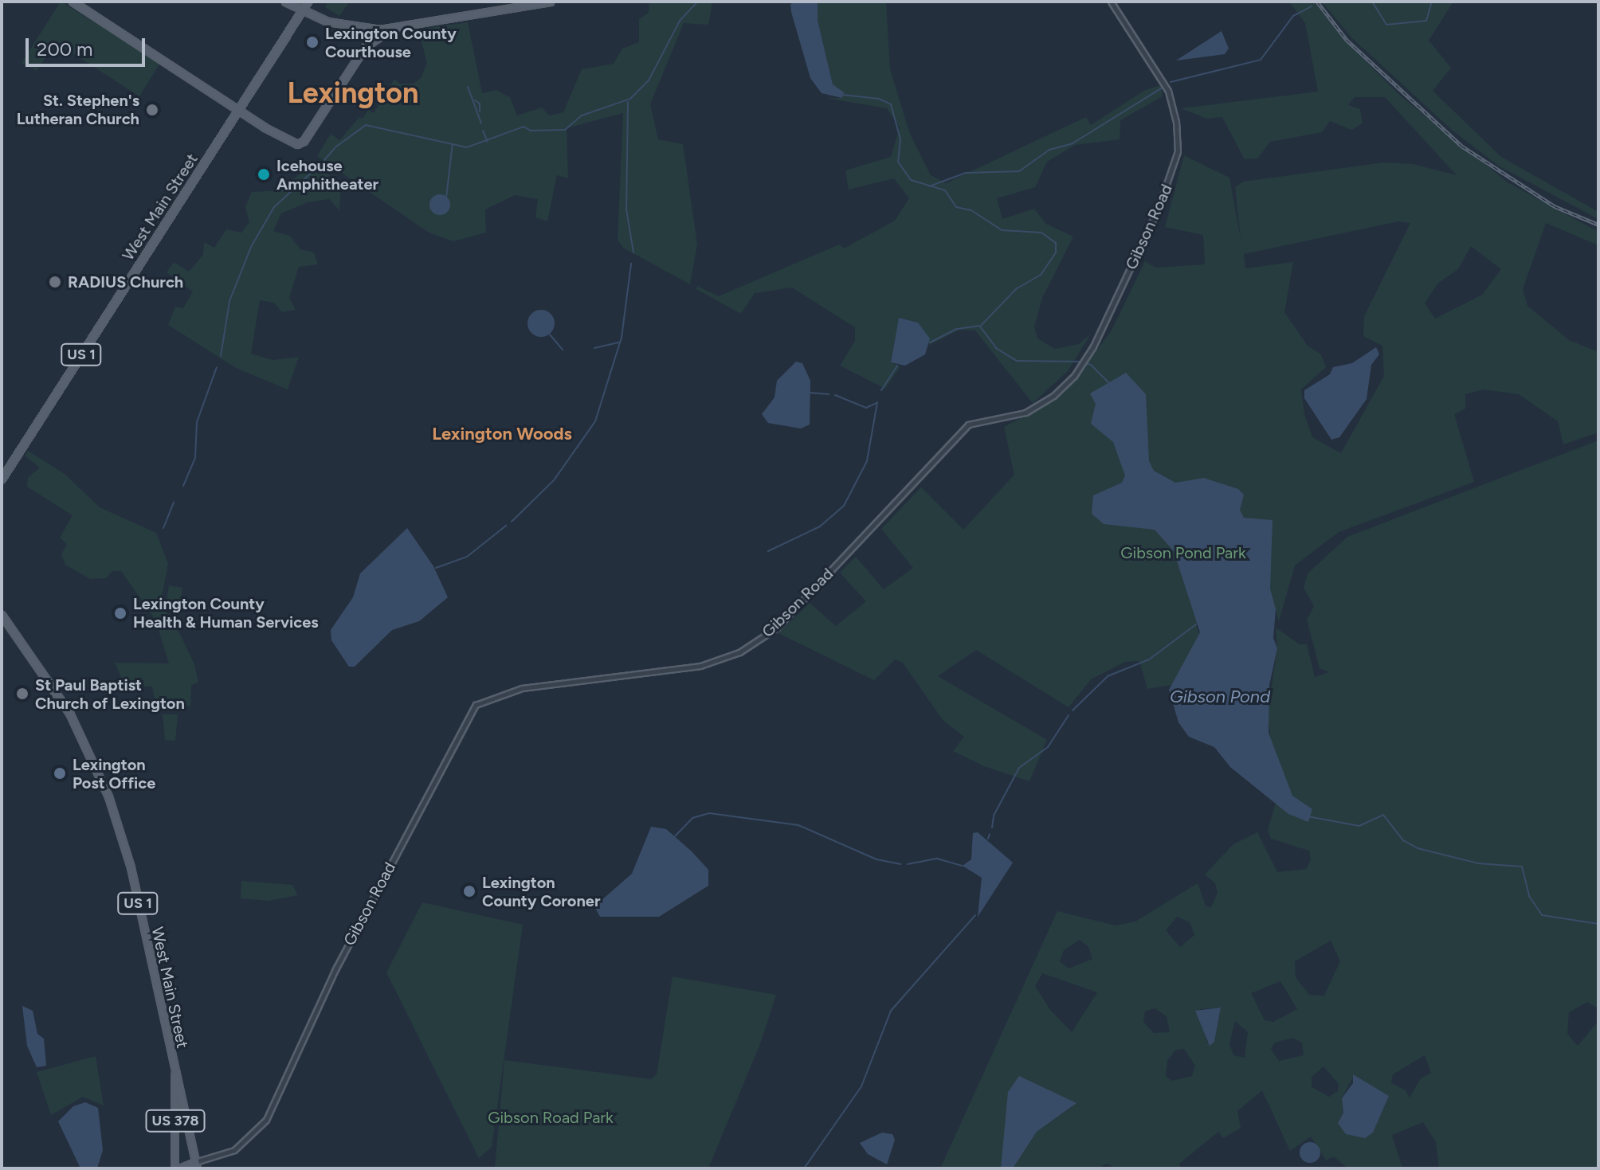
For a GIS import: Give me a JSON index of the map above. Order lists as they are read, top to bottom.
{
  "streets": {
    "main road": ["West Main Street", "US 1", "US 378"],
    "street": ["Gibson Road"]
  },
  "crossings": [
    ["West Main Street", "Gibson Road"],
    ["West Main Street", "US 1"],
    ["West Main Street", "US 378"]
  ],
  "districts": ["Lexington", "Lexington Woods"],
  "water": ["Gibson Pond"],
  "parks": ["Gibson Pond Park", "Gibson Road Park"],
  "places": [
    "Lexington County Courthouse",
    "St. Stephen's Lutheran Church",
    "Icehouse Amphitheater",
    "RADIUS Church",
    "Lexington County Health & Human Services",
    "St Paul Baptist Church of Lexington",
    "Lexington Post Office",
    "Lexington County Coroner"
  ],
  "scale_bar": "200 m"
}
